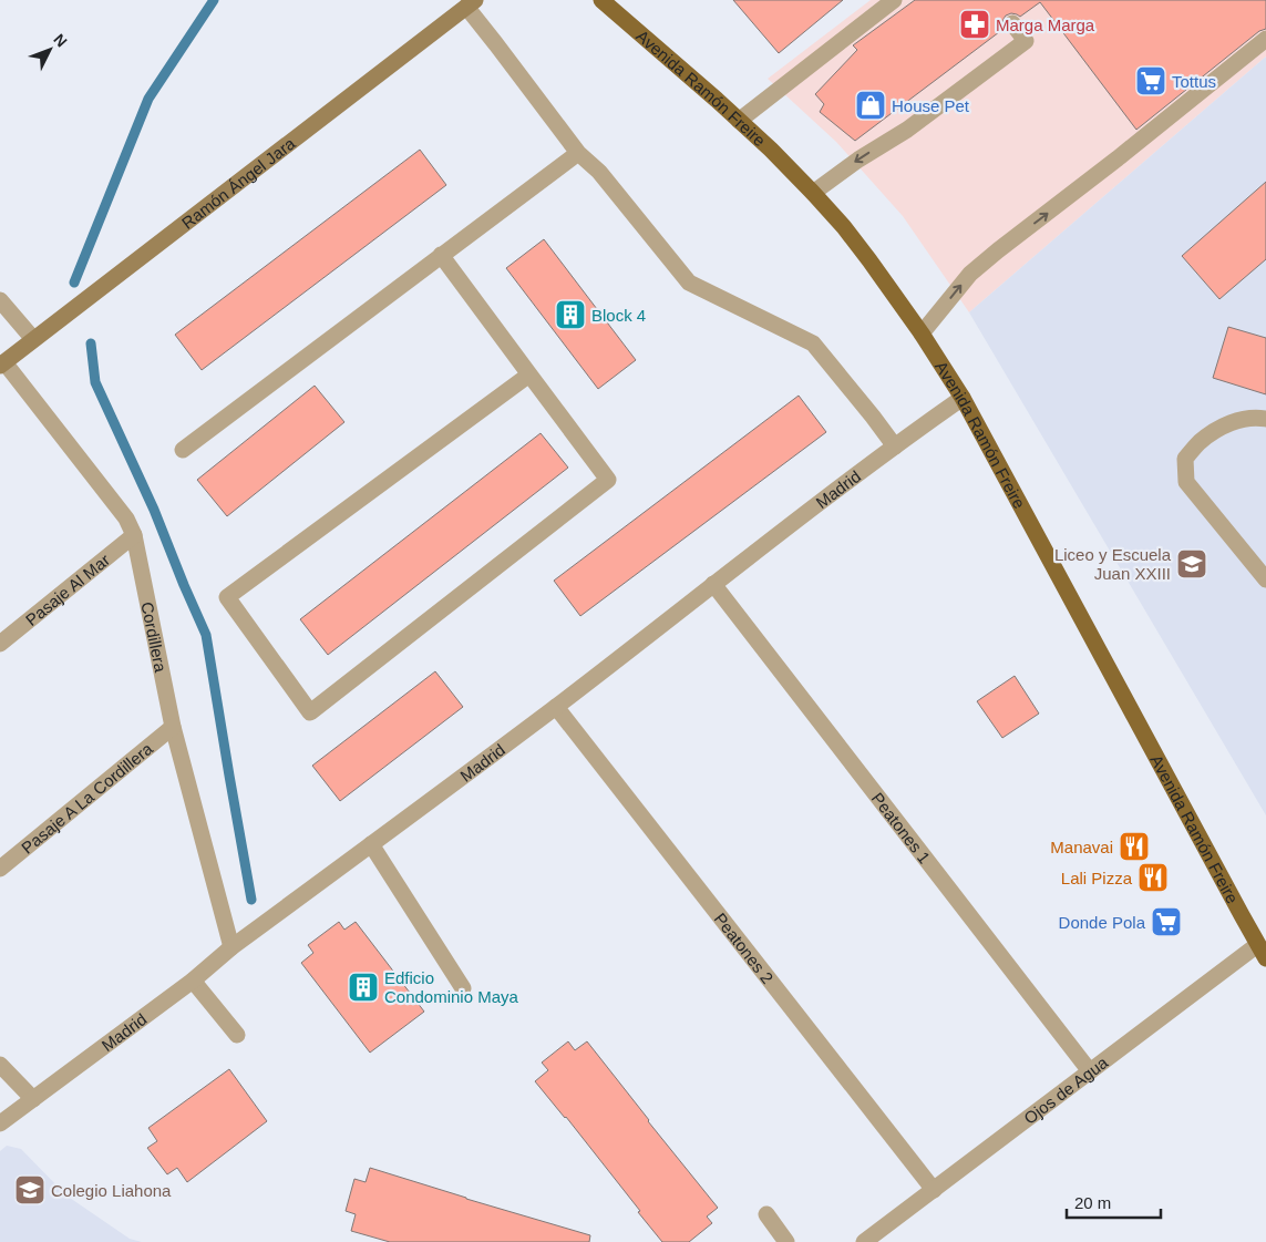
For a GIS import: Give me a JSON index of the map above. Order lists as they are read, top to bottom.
{
  "streets": {
    "main road": ["Avenida Ramón Freire", "Ramón Ángel Jara"],
    "street": [
      "Madrid",
      "Pasaje Al Mar",
      "Cordillera",
      "Pasaje A La Cordillera",
      "Peatones 1",
      "Peatones 2",
      "Ojos de Agua"
    ]
  },
  "crossings": [
    ["Avenida Ramón Freire", "Madrid"],
    ["Avenida Ramón Freire", "Ojos de Agua"],
    ["Ramón Ángel Jara", "Cordillera"],
    ["Madrid", "Cordillera"],
    ["Madrid", "Peatones 1"],
    ["Madrid", "Peatones 2"],
    ["Pasaje Al Mar", "Cordillera"],
    ["Cordillera", "Pasaje A La Cordillera"],
    ["Peatones 1", "Ojos de Agua"],
    ["Peatones 2", "Ojos de Agua"]
  ],
  "places": {
    "pharmacy": ["Marga Marga"],
    "supermarket": ["Tottus", "Donde Pola"],
    "shop": ["House Pet"],
    "building": ["Block 4", "Edficio Condominio Maya"],
    "school or university": ["Liceo y Escuela Juan XXIII", "Colegio Liahona"],
    "restaurant": ["Manavai", "Lali Pizza"]
  },
  "scale_bar": "20 m",
  "north": "top right"
}
